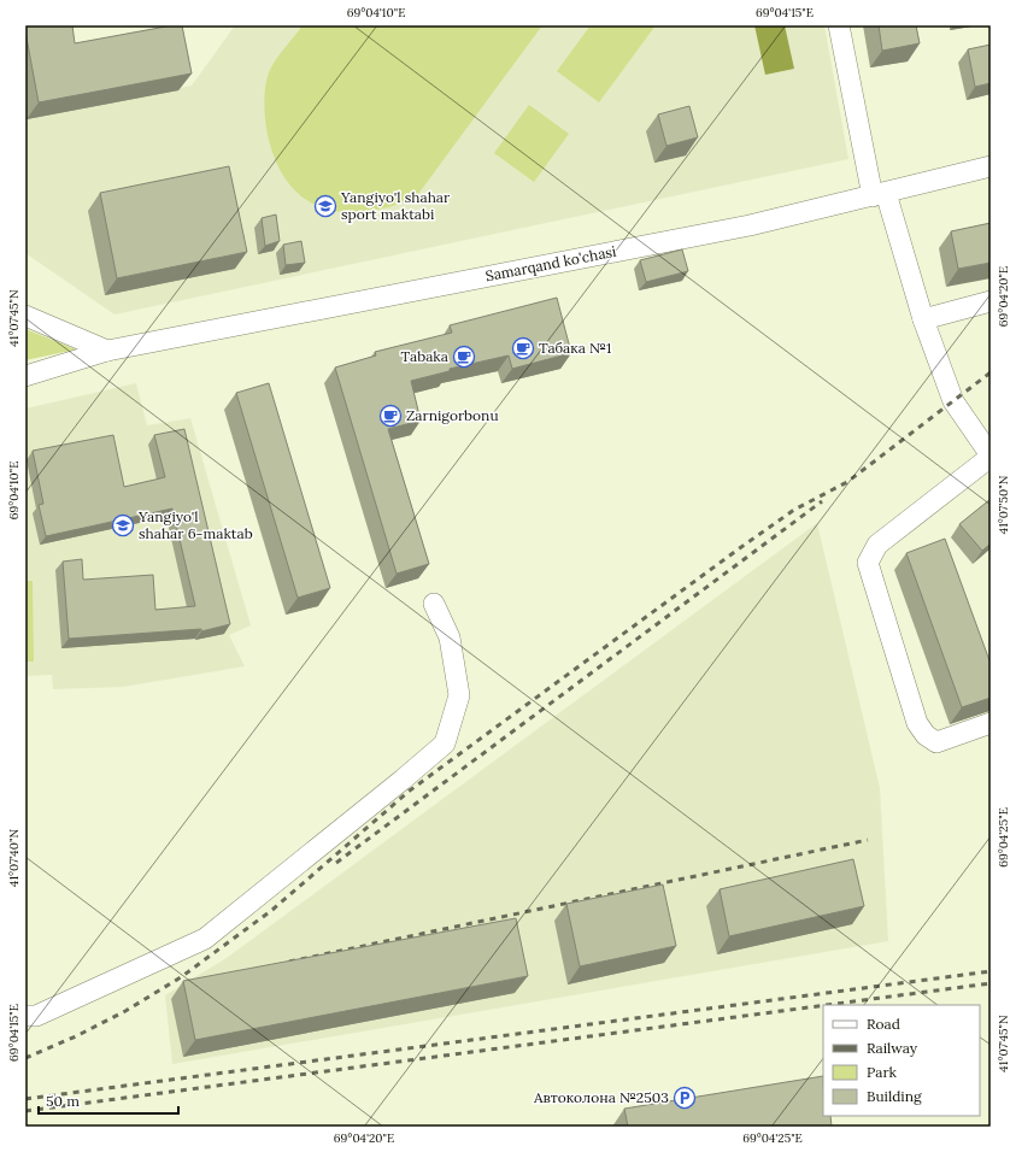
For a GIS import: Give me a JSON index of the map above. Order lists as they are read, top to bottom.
{
  "streets": {
    "street": ["Samarqand ko'chasi"]
  },
  "places": {
    "school or university": ["Yangiyo'l shahar sport maktabi", "Yangiyo'l shahar 6-maktab"],
    "cafe": ["Табака №1", "Tabaka", "Zarnigorbonu"],
    "parking": ["Автоколона №2503"]
  },
  "legend": [
    "Road",
    "Railway",
    "Park",
    "Building"
  ],
  "scale_bar": "50 m",
  "coordinates": [
    "69°04'10\"E",
    "69°04'15\"E",
    "69°04'20\"E",
    "41°07'45\"N",
    "41°07'50\"N",
    "69°04'25\"E",
    "41°07'40\"N"
  ]
}
